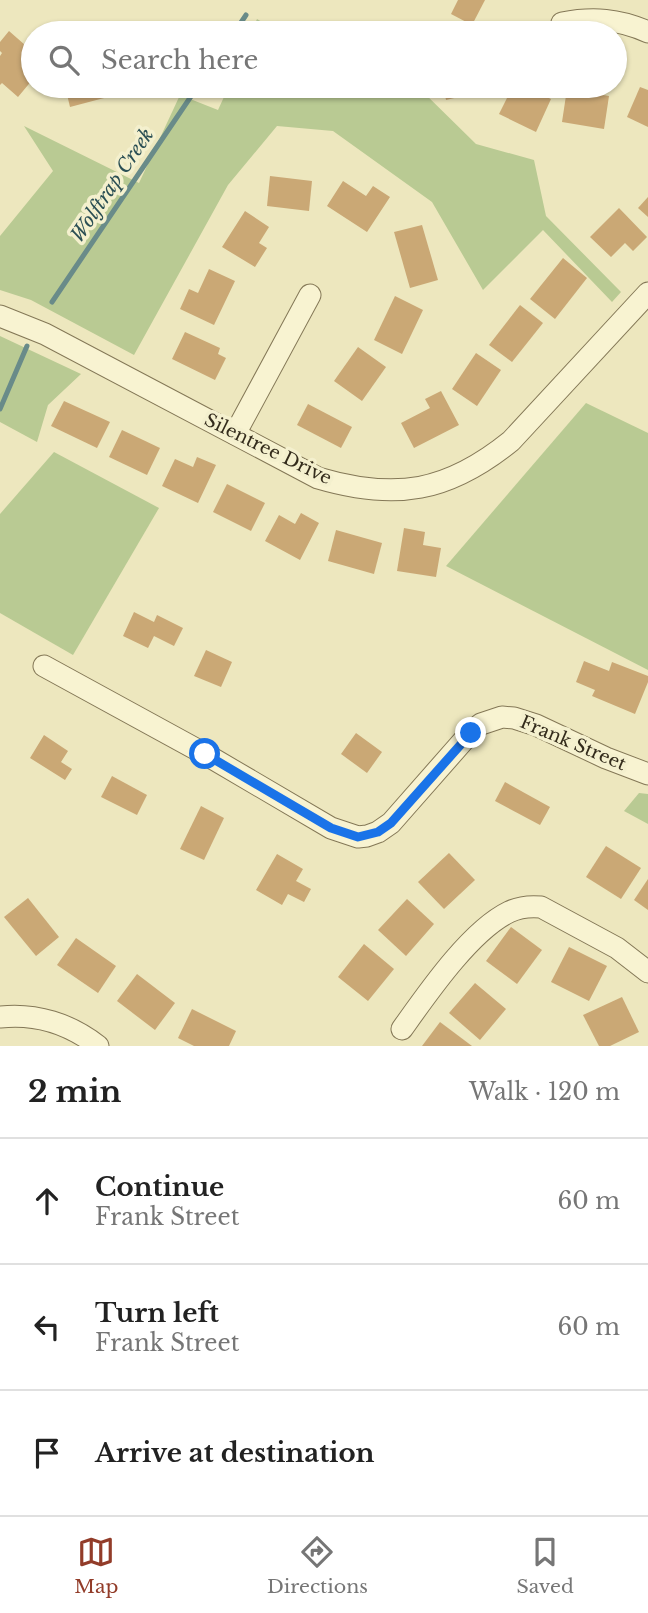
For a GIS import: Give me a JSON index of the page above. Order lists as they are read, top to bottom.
{
  "streets": {
    "street": ["Silentree Drive", "Frank Street"]
  },
  "water": ["Wolftrap Creek"],
  "page": {
    "search": "Search here",
    "heading": ["2 min", "Walk · 120 m"],
    "list": [
      ["Continue", "Frank Street", "60 m"],
      ["Turn left", "Frank Street", "60 m"],
      "Arrive at destination"
    ],
    "nav": ["Map", "Directions", "Saved"]
  }
}
